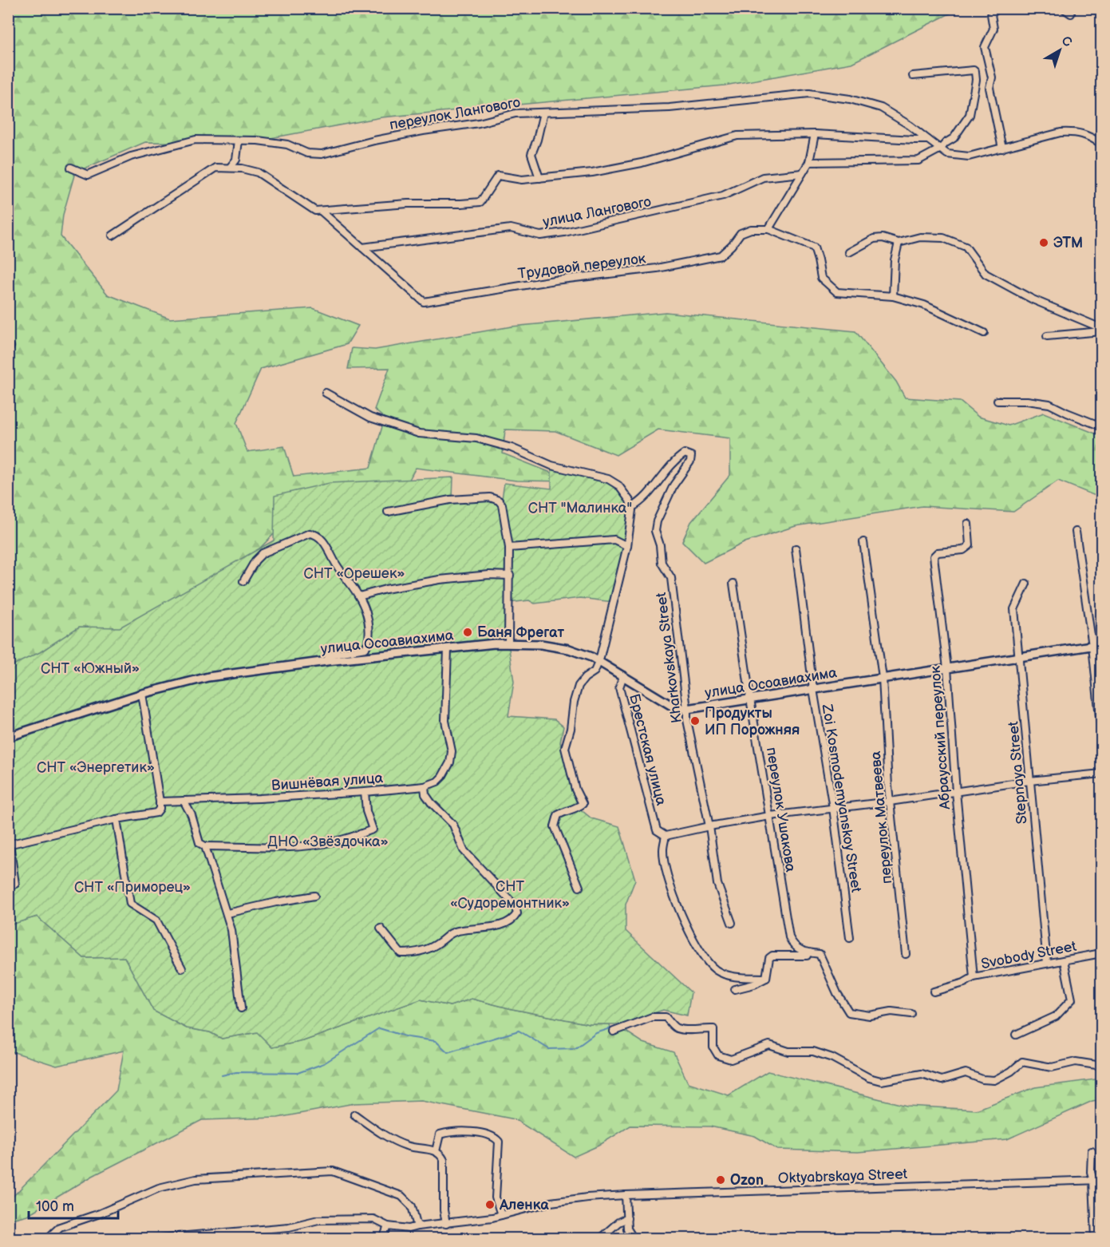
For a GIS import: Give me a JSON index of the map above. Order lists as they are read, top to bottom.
{
  "streets": {
    "street": [
      "переулок Лангового",
      "улица Лангового",
      "Трудовой переулок",
      "улица Осоавиахима",
      "Kharkovskaya Street",
      "Абраусский переулок",
      "Брестская улица",
      "Stepnaya Street",
      "Вишнёвая улица",
      "Zoi Kosmodemyanskoy Street",
      "переулок Ушакова",
      "переулок Матвеева",
      "Svobody Street",
      "Oktyabrskaya Street"
    ]
  },
  "crossings": [
    ["улица Лангового", "Трудовой переулок"],
    ["улица Осоавиахима", "Kharkovskaya Street"],
    ["улица Осоавиахима", "Абраусский переулок"],
    ["улица Осоавиахима", "Брестская улица"],
    ["улица Осоавиахима", "Stepnaya Street"],
    ["улица Осоавиахима", "Вишнёвая улица"],
    ["улица Осоавиахима", "Zoi Kosmodemyanskoy Street"],
    ["улица Осоавиахима", "переулок Ушакова"],
    ["улица Осоавиахима", "переулок Матвеева"],
    ["Абраусский переулок", "Svobody Street"],
    ["Stepnaya Street", "Svobody Street"]
  ],
  "parks": [
    "СНТ \"Малинка\"",
    "СНТ «Орешек»",
    "СНТ «Южный»",
    "СНТ «Энергетик»",
    "ДНО «Звёздочка»",
    "СНТ «Судоремонтник»",
    "СНТ «Приморец»"
  ],
  "places": [
    "ЭТМ",
    "Баня Фрегат",
    "Продукты ИП Порожняя",
    "Ozon",
    "Аленка"
  ],
  "scale_bar": "100 m",
  "north": "top right"
}
